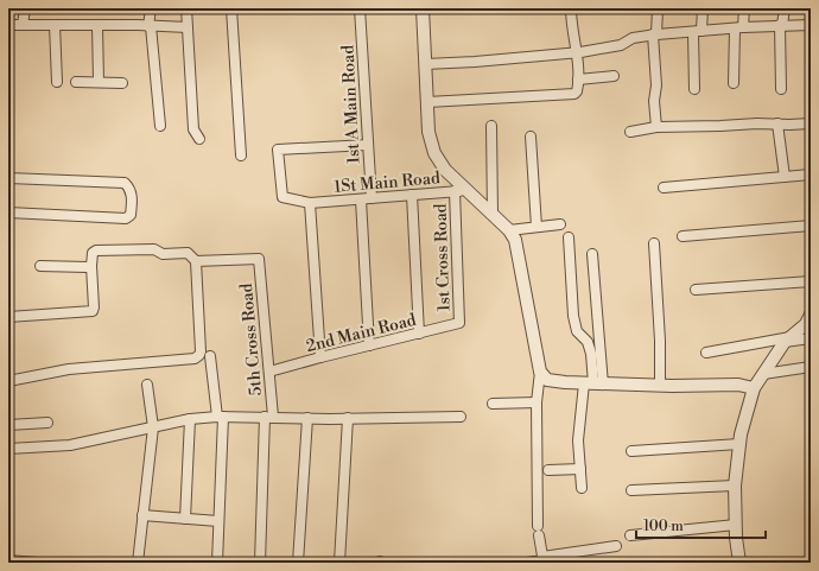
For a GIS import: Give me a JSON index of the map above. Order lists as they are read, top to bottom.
{
  "streets": {
    "street": [
      "1st A Main Road",
      "1St Main Road",
      "1st Cross Road",
      "2nd Main Road",
      "5th Cross Road"
    ]
  },
  "crossings": [
    ["1st A Main Road", "1St Main Road"],
    ["1St Main Road", "1st Cross Road"],
    ["1st Cross Road", "2nd Main Road"],
    ["2nd Main Road", "5th Cross Road"]
  ],
  "scale_bar": "100 m"
}
